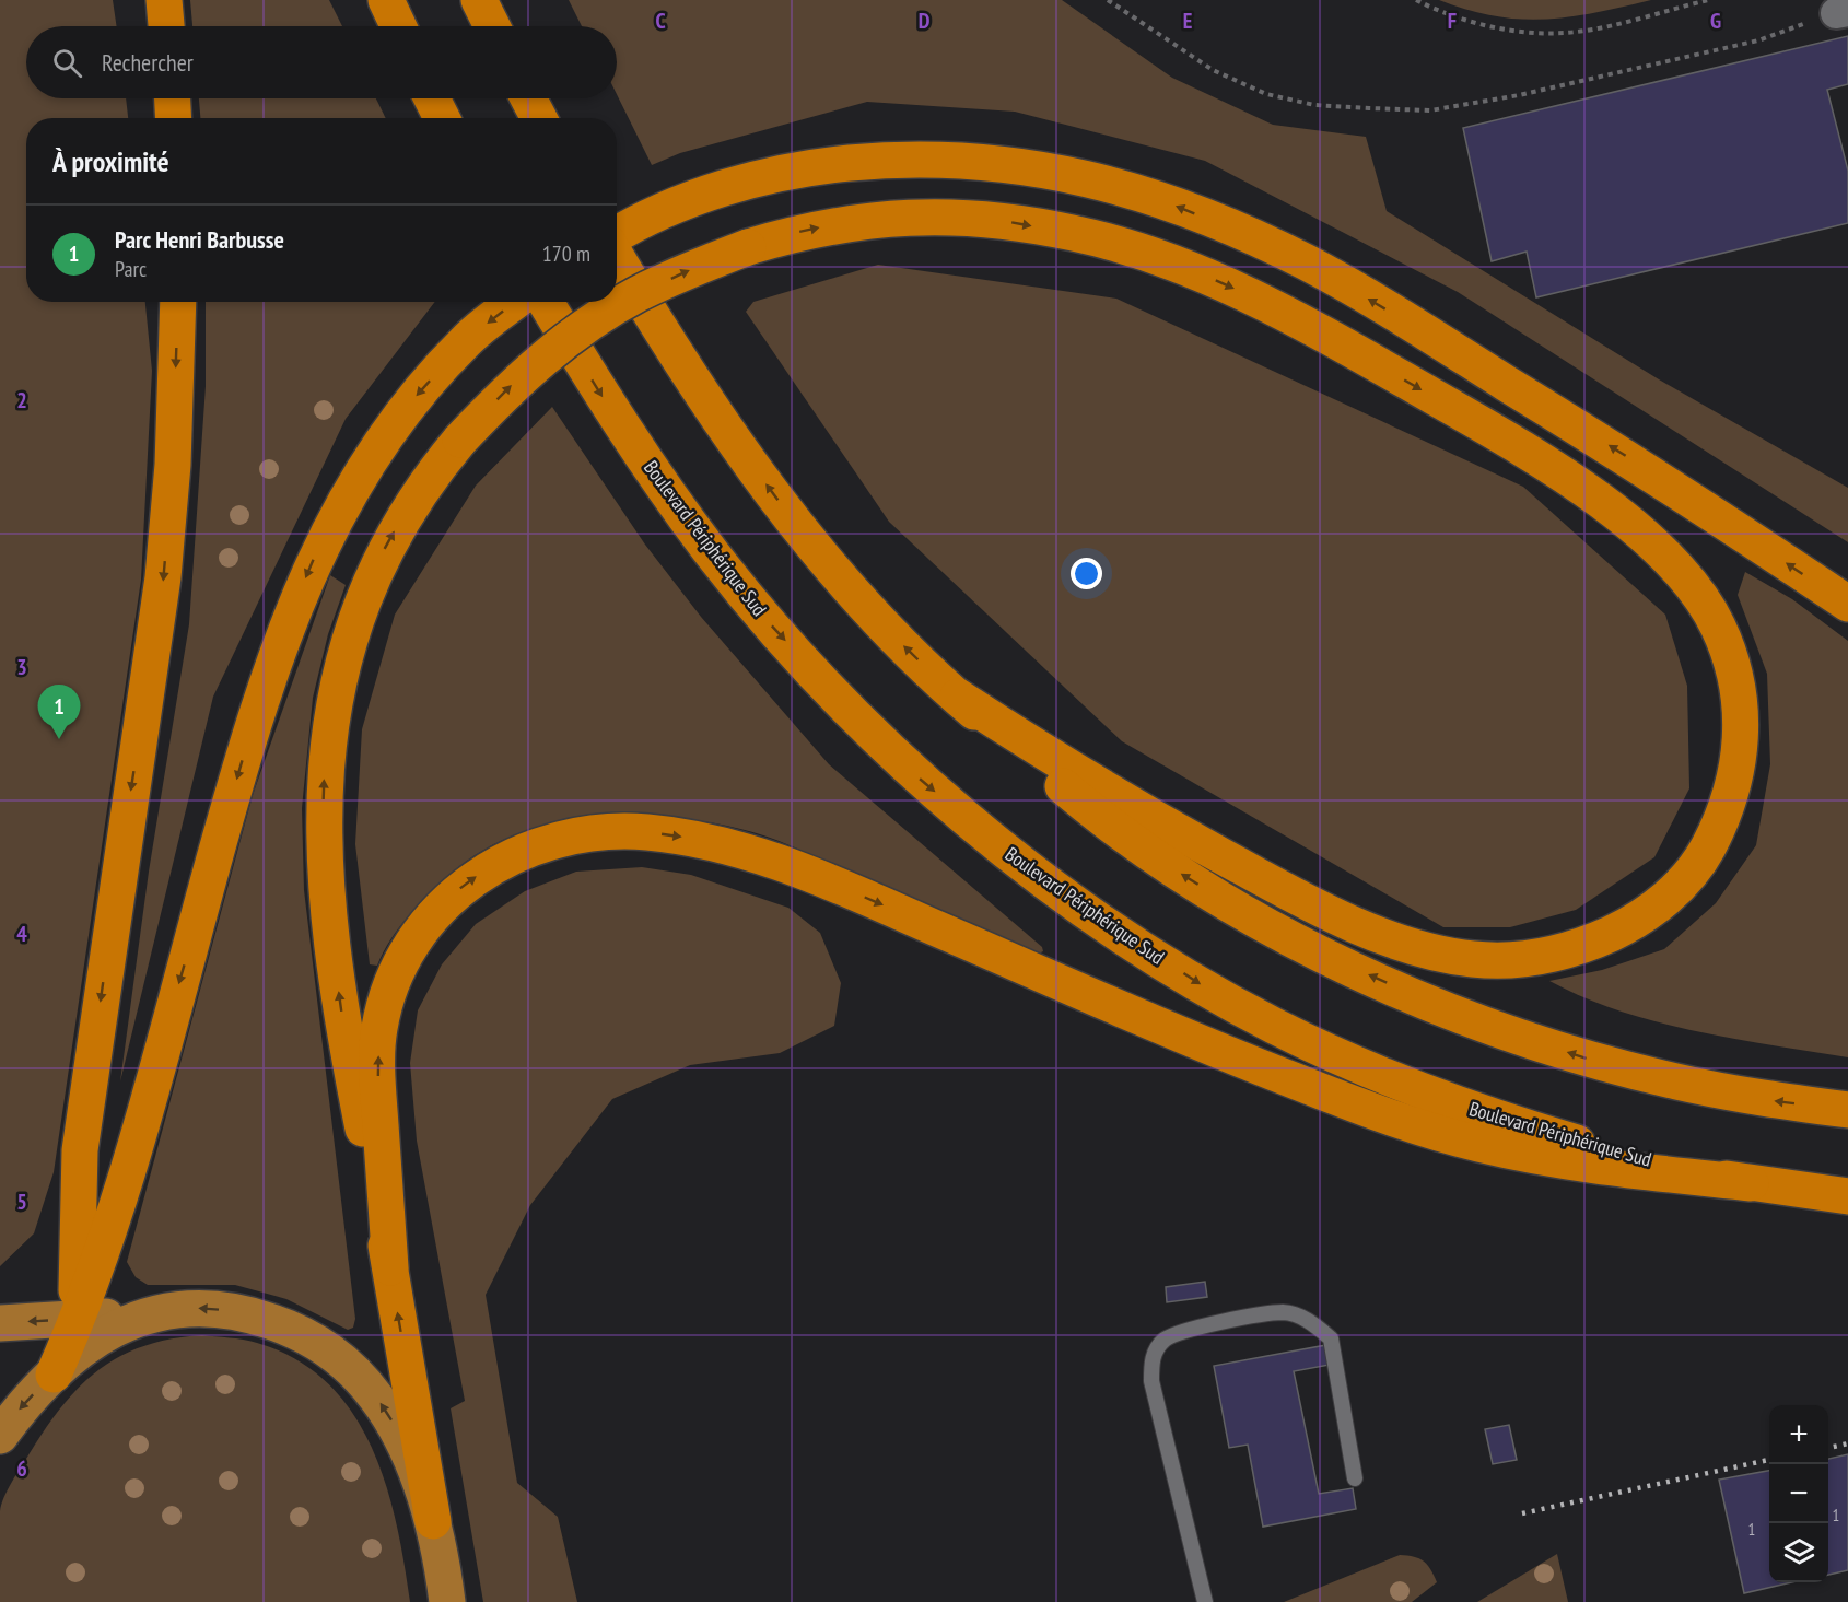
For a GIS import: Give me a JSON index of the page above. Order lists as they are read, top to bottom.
{
  "streets": {
    "highway": ["Boulevard Périphérique Sud"]
  },
  "house_numbers": ["1", "1"],
  "page": {
    "search": "Rechercher",
    "heading": "À proximité",
    "list": [
      {
        "mark": "1",
        "name": "Parc Henri Barbusse",
        "note": "Parc",
        "value": "170 m"
      }
    ],
    "pins": "1",
    "map_buttons": ["+", "−"]
  },
  "grid": {
    "columns": [
      "C",
      "D",
      "E",
      "F",
      "G"
    ],
    "rows": [
      "2",
      "3",
      "4",
      "5",
      "6"
    ]
  }
}
